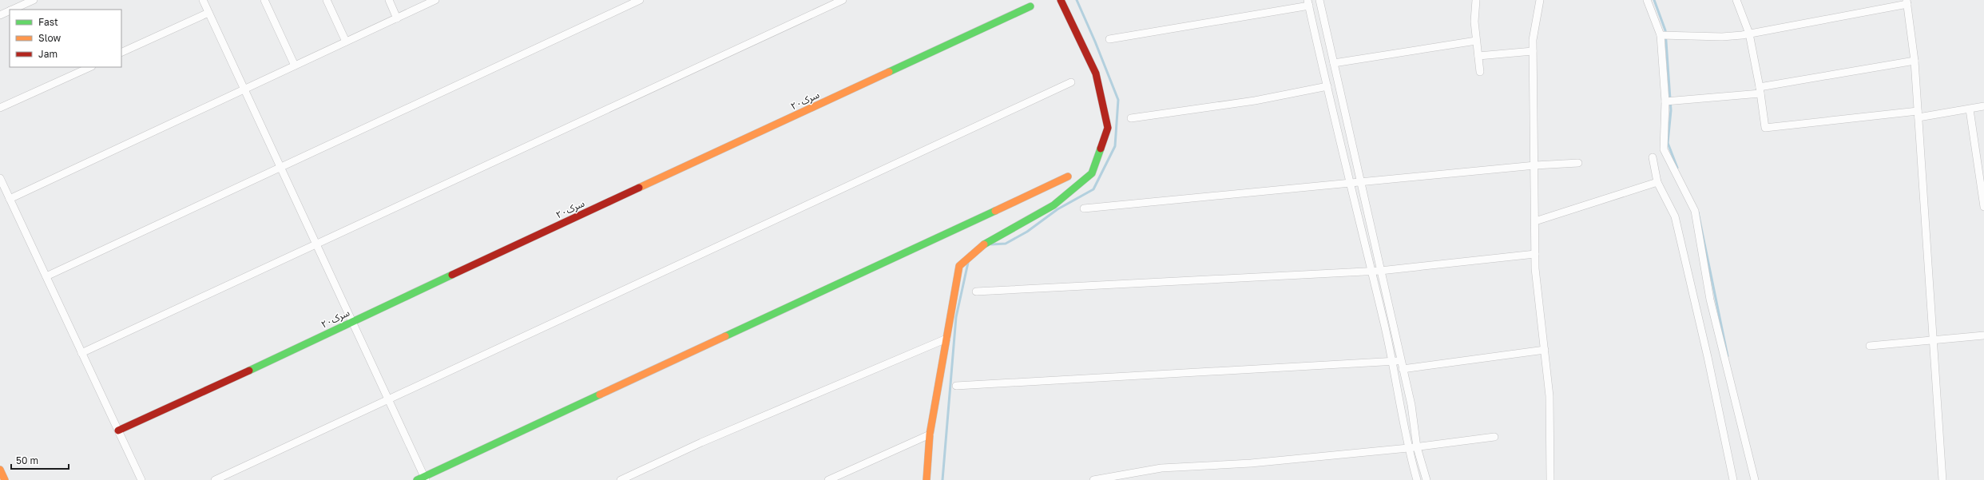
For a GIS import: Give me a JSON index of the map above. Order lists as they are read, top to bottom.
{
  "streets": {
    "street": ["سرک۲۰"]
  },
  "legend": ["Fast", "Slow", "Jam"],
  "scale_bar": "50 m"
}
